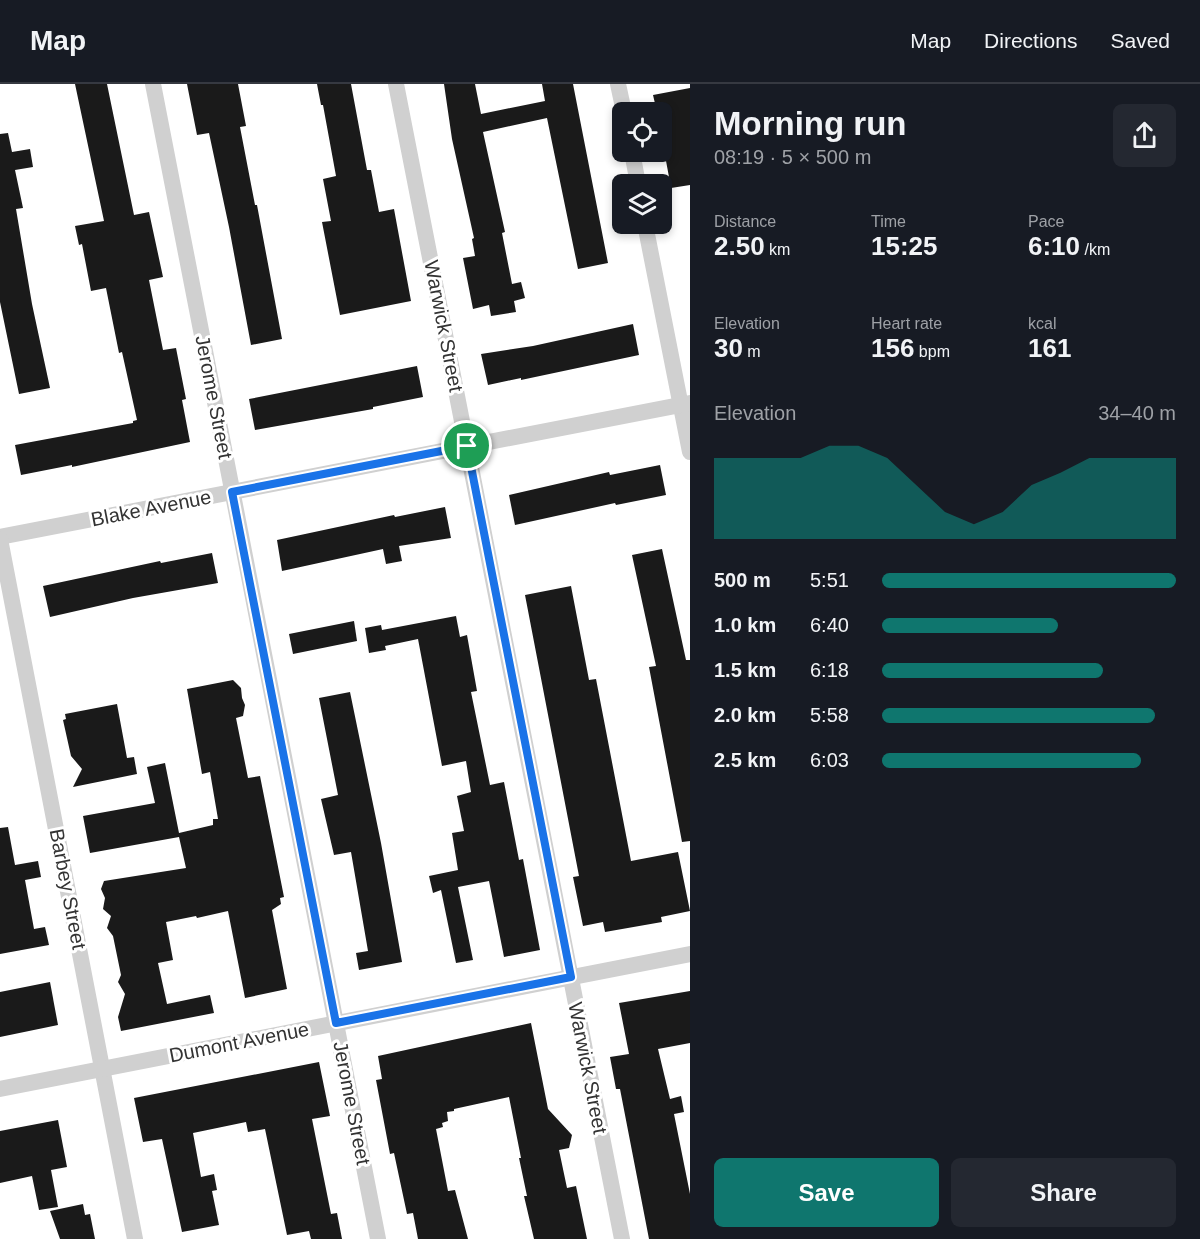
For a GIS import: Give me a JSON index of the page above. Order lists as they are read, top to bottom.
{
  "streets": {
    "street": [
      "Warwick Street",
      "Jerome Street",
      "Blake Avenue",
      "Barbey Street",
      "Dumont Avenue"
    ]
  },
  "crossings": [
    ["Warwick Street", "Blake Avenue"],
    ["Warwick Street", "Dumont Avenue"],
    ["Jerome Street", "Blake Avenue"],
    ["Jerome Street", "Dumont Avenue"],
    ["Blake Avenue", "Barbey Street"],
    ["Barbey Street", "Dumont Avenue"]
  ],
  "page": {
    "header": "Map",
    "nav": ["Map", "Directions", "Saved"],
    "heading": ["Morning run", "08:19 · 5 × 500 m"],
    "stats": [
      ["Distance", "2.50 km"],
      ["Time", "15:25"],
      ["Pace", "6:10 /km"],
      ["Elevation", "30 m"],
      ["Heart rate", "156 bpm"],
      ["kcal", "161"]
    ],
    "chart": ["Elevation", "34–40 m"],
    "list": [
      {
        "name": "500 m",
        "note": "5:51"
      },
      {
        "name": "1.0 km",
        "note": "6:40"
      },
      {
        "name": "1.5 km",
        "note": "6:18"
      },
      {
        "name": "2.0 km",
        "note": "5:58"
      },
      {
        "name": "2.5 km",
        "note": "6:03"
      }
    ],
    "buttons": ["Save", "Share"]
  }
}
